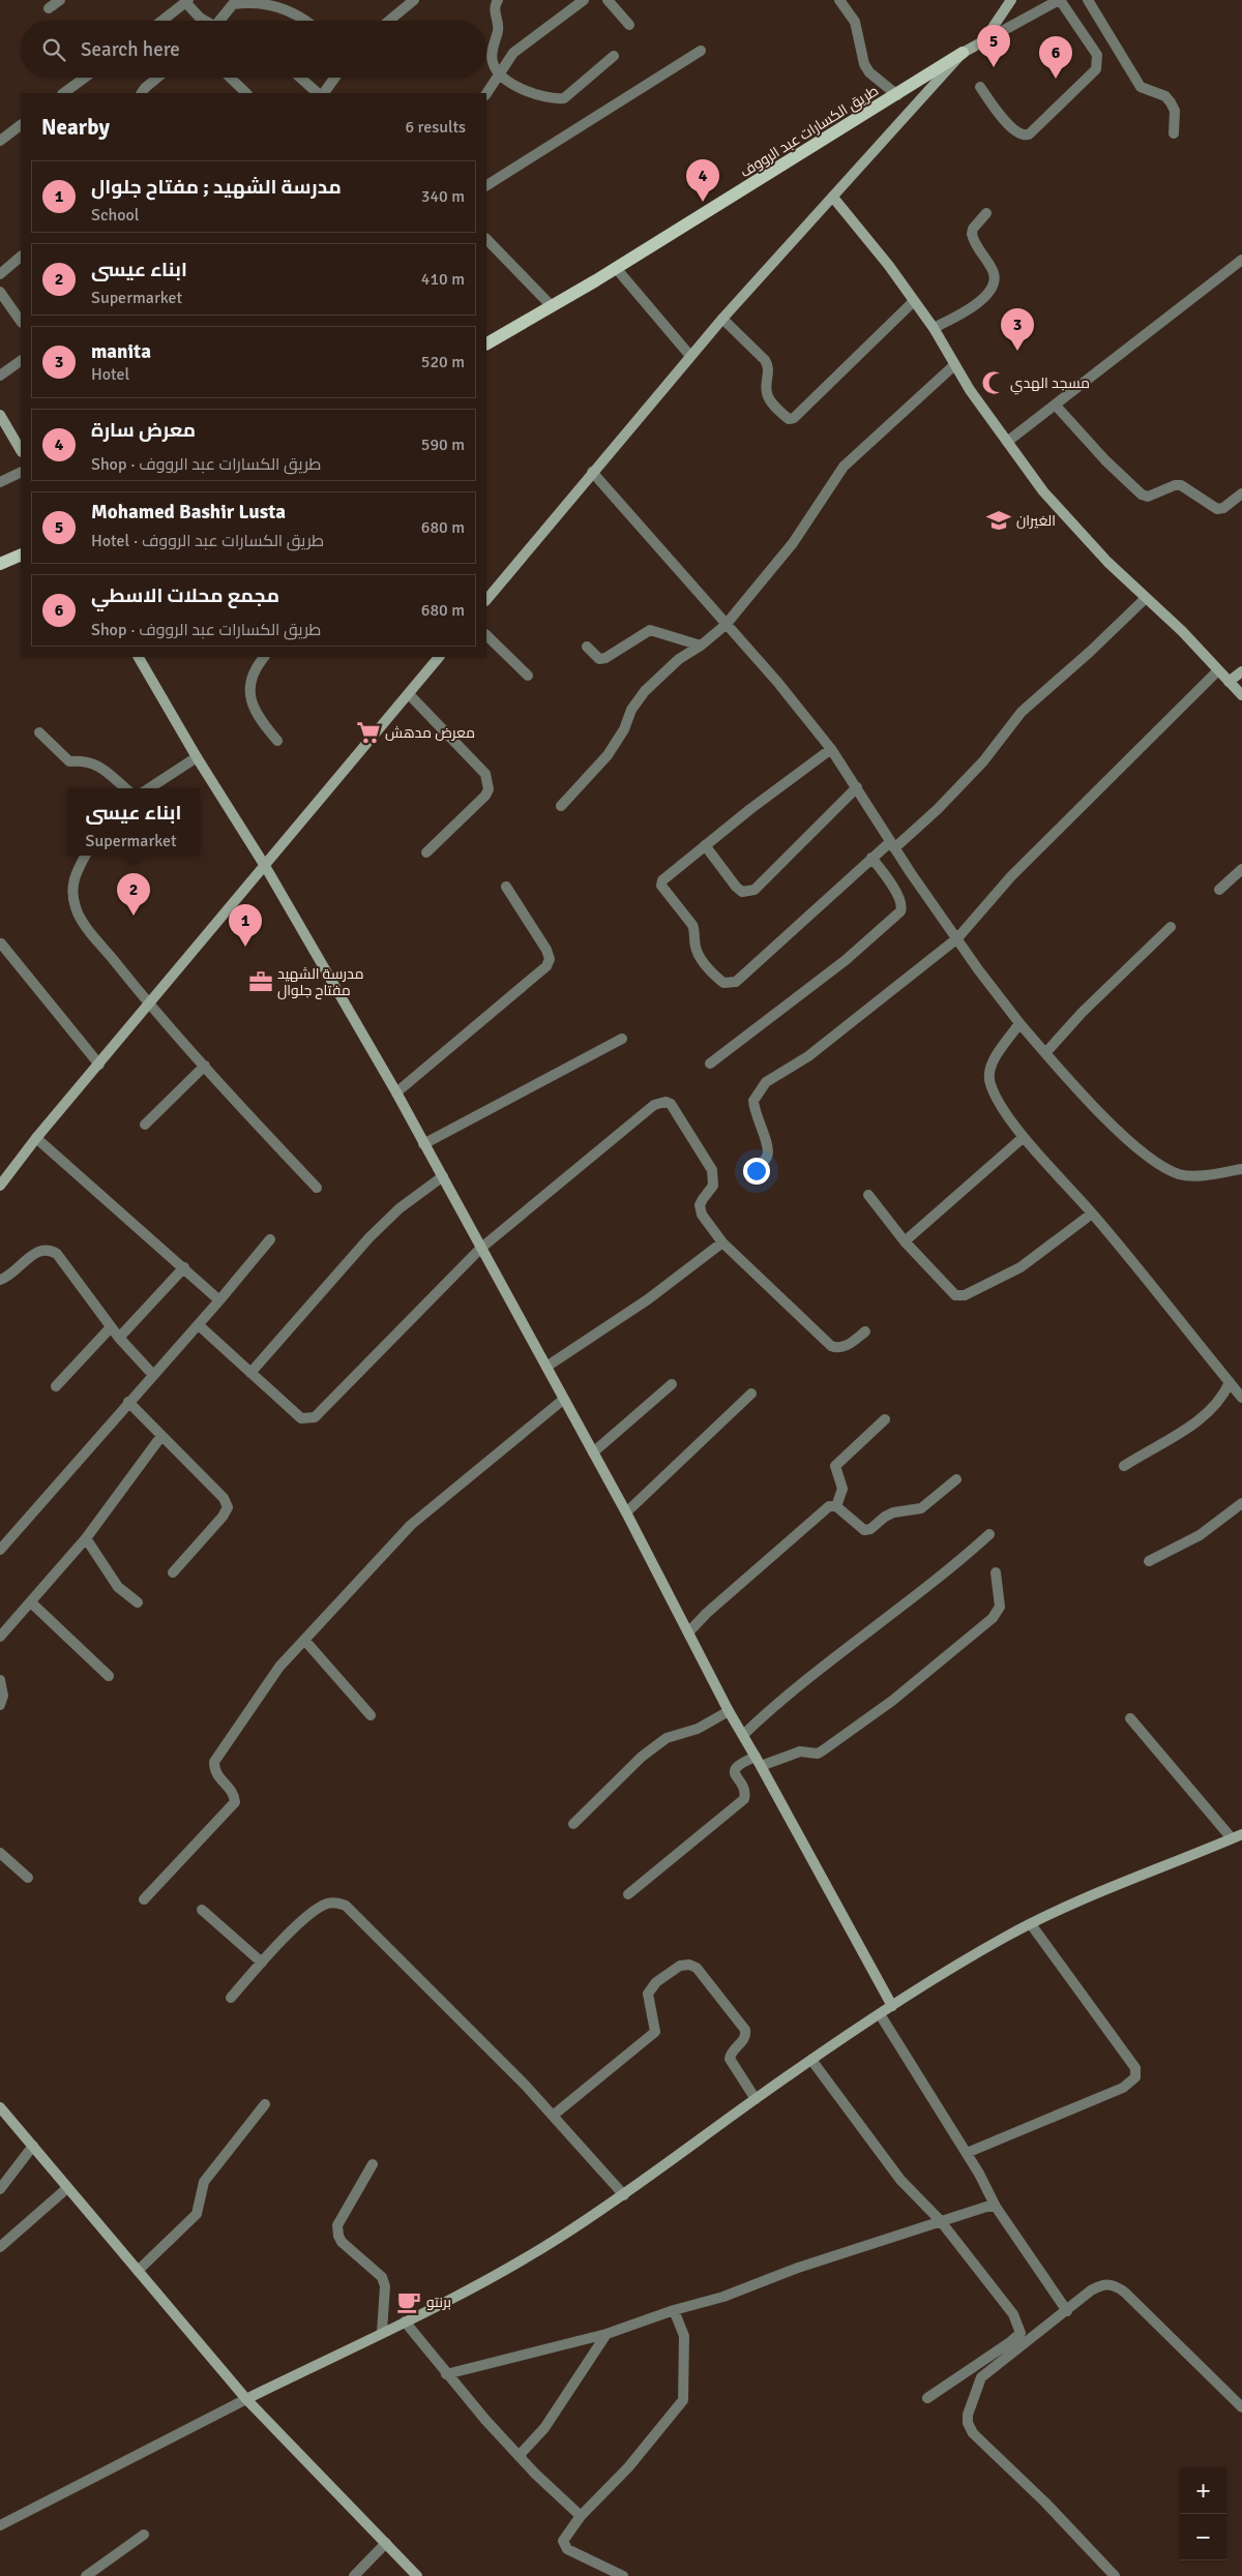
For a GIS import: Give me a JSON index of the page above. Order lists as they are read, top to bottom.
{
  "streets": {
    "main road": ["طريق الكسارات عبد الرووف"]
  },
  "places": {
    "mosque": ["مسجد الهدي"],
    "school or university": ["الغيران"],
    "supermarket": ["معرض مدهش"],
    "office": ["مدرسة الشهيد مفتاح جلوال"],
    "cafe": ["برنتو"]
  },
  "page": {
    "search": "Search here",
    "pins": [
      "5",
      "6",
      "4",
      "3",
      "2",
      "1"
    ],
    "heading": ["Nearby", "6 results"],
    "list": [
      {
        "mark": "1",
        "name": "مدرسة الشهيد ; مفتاح جلوال",
        "note": "School",
        "value": "340 m"
      },
      {
        "mark": "2",
        "name": "ابناء عيسى",
        "note": "Supermarket",
        "value": "410 m"
      },
      {
        "mark": "3",
        "name": "manita",
        "note": "Hotel",
        "value": "520 m"
      },
      {
        "mark": "4",
        "name": "معرض سارة",
        "note": "Shop · طريق الكسارات عبد الرووف",
        "value": "590 m"
      },
      {
        "mark": "5",
        "name": "Mohamed Bashir Lusta",
        "note": "Hotel · طريق الكسارات عبد الرووف",
        "value": "680 m"
      },
      {
        "mark": "6",
        "name": "مجمع محلات الاسطي",
        "note": "Shop · طريق الكسارات عبد الرووف",
        "value": "680 m"
      }
    ],
    "popup": ["ابناء عيسى", "Supermarket"],
    "map_buttons": ["+", "−"]
  }
}
